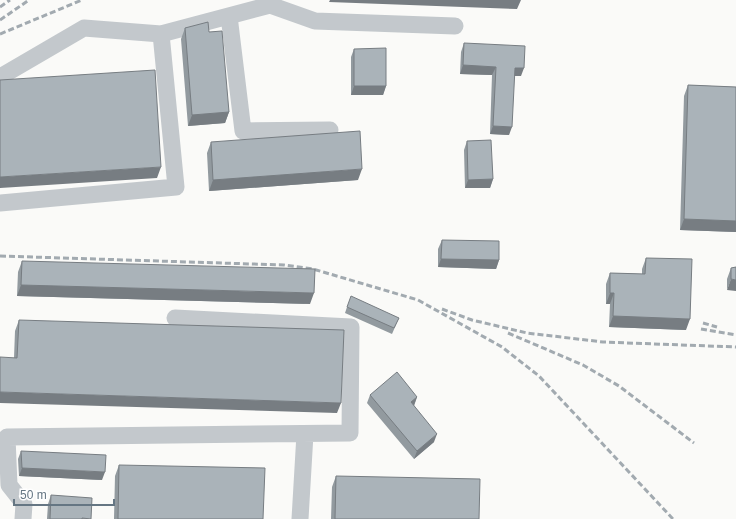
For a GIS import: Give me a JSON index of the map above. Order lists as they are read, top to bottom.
{
  "scale_bar": "50 m"
}
